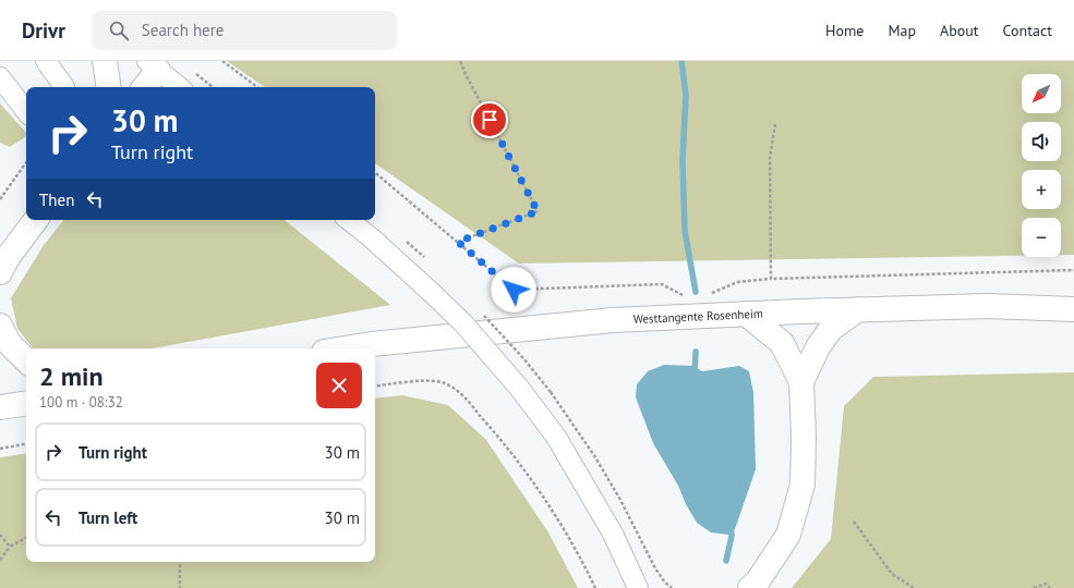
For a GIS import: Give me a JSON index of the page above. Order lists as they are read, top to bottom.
{
  "streets": {
    "highway": ["Westtangente Rosenheim"]
  },
  "north": "bottom left",
  "page": {
    "header": "Drivr",
    "search": "Search here",
    "nav": [
      "Home",
      "Map",
      "About",
      "Contact"
    ],
    "map_buttons": ["+", "−"],
    "turn": ["30 m", "Turn right"],
    "then": "Then",
    "heading": ["2 min", "100 m · 08:32"],
    "list": [
      {
        "name": "Turn right",
        "value": "30 m"
      },
      {
        "name": "Turn left",
        "value": "30 m"
      }
    ]
  }
}
